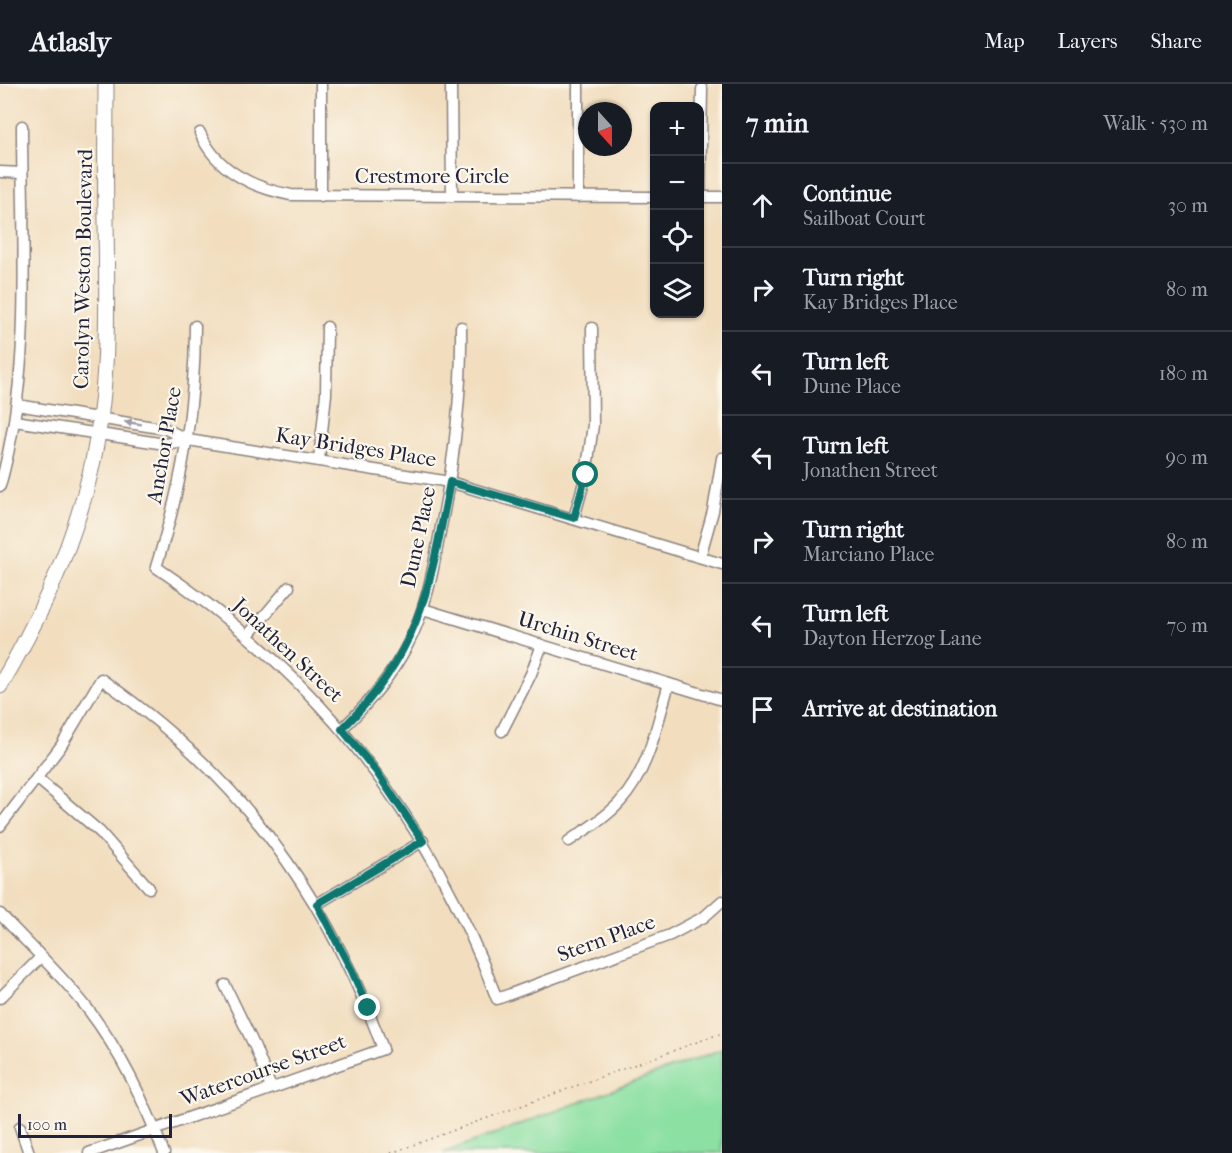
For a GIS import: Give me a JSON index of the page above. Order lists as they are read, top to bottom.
{
  "streets": {
    "street": [
      "Crestmore Circle",
      "Carolyn Weston Boulevard",
      "Anchor Place",
      "Kay Bridges Place",
      "Dune Place",
      "Urchin Street",
      "Jonathen Street",
      "Stern Place",
      "Watercourse Street"
    ]
  },
  "crossings": [
    ["Carolyn Weston Boulevard", "Kay Bridges Place"],
    ["Anchor Place", "Kay Bridges Place"],
    ["Anchor Place", "Jonathen Street"],
    ["Kay Bridges Place", "Dune Place"],
    ["Dune Place", "Urchin Street"],
    ["Dune Place", "Jonathen Street"],
    ["Jonathen Street", "Stern Place"]
  ],
  "scale_bar": "100 m",
  "north": "bottom",
  "page": {
    "header": "Atlasly",
    "nav": ["Map", "Layers", "Share"],
    "heading": ["7 min", "Walk · 530 m"],
    "map_buttons": ["+", "−"],
    "list": [
      ["Continue", "Sailboat Court", "30 m"],
      ["Turn right", "Kay Bridges Place", "80 m"],
      ["Turn left", "Dune Place", "180 m"],
      ["Turn left", "Jonathen Street", "90 m"],
      ["Turn right", "Marciano Place", "80 m"],
      ["Turn left", "Dayton Herzog Lane", "70 m"],
      "Arrive at destination"
    ],
    "scale": "100 m"
  }
}
